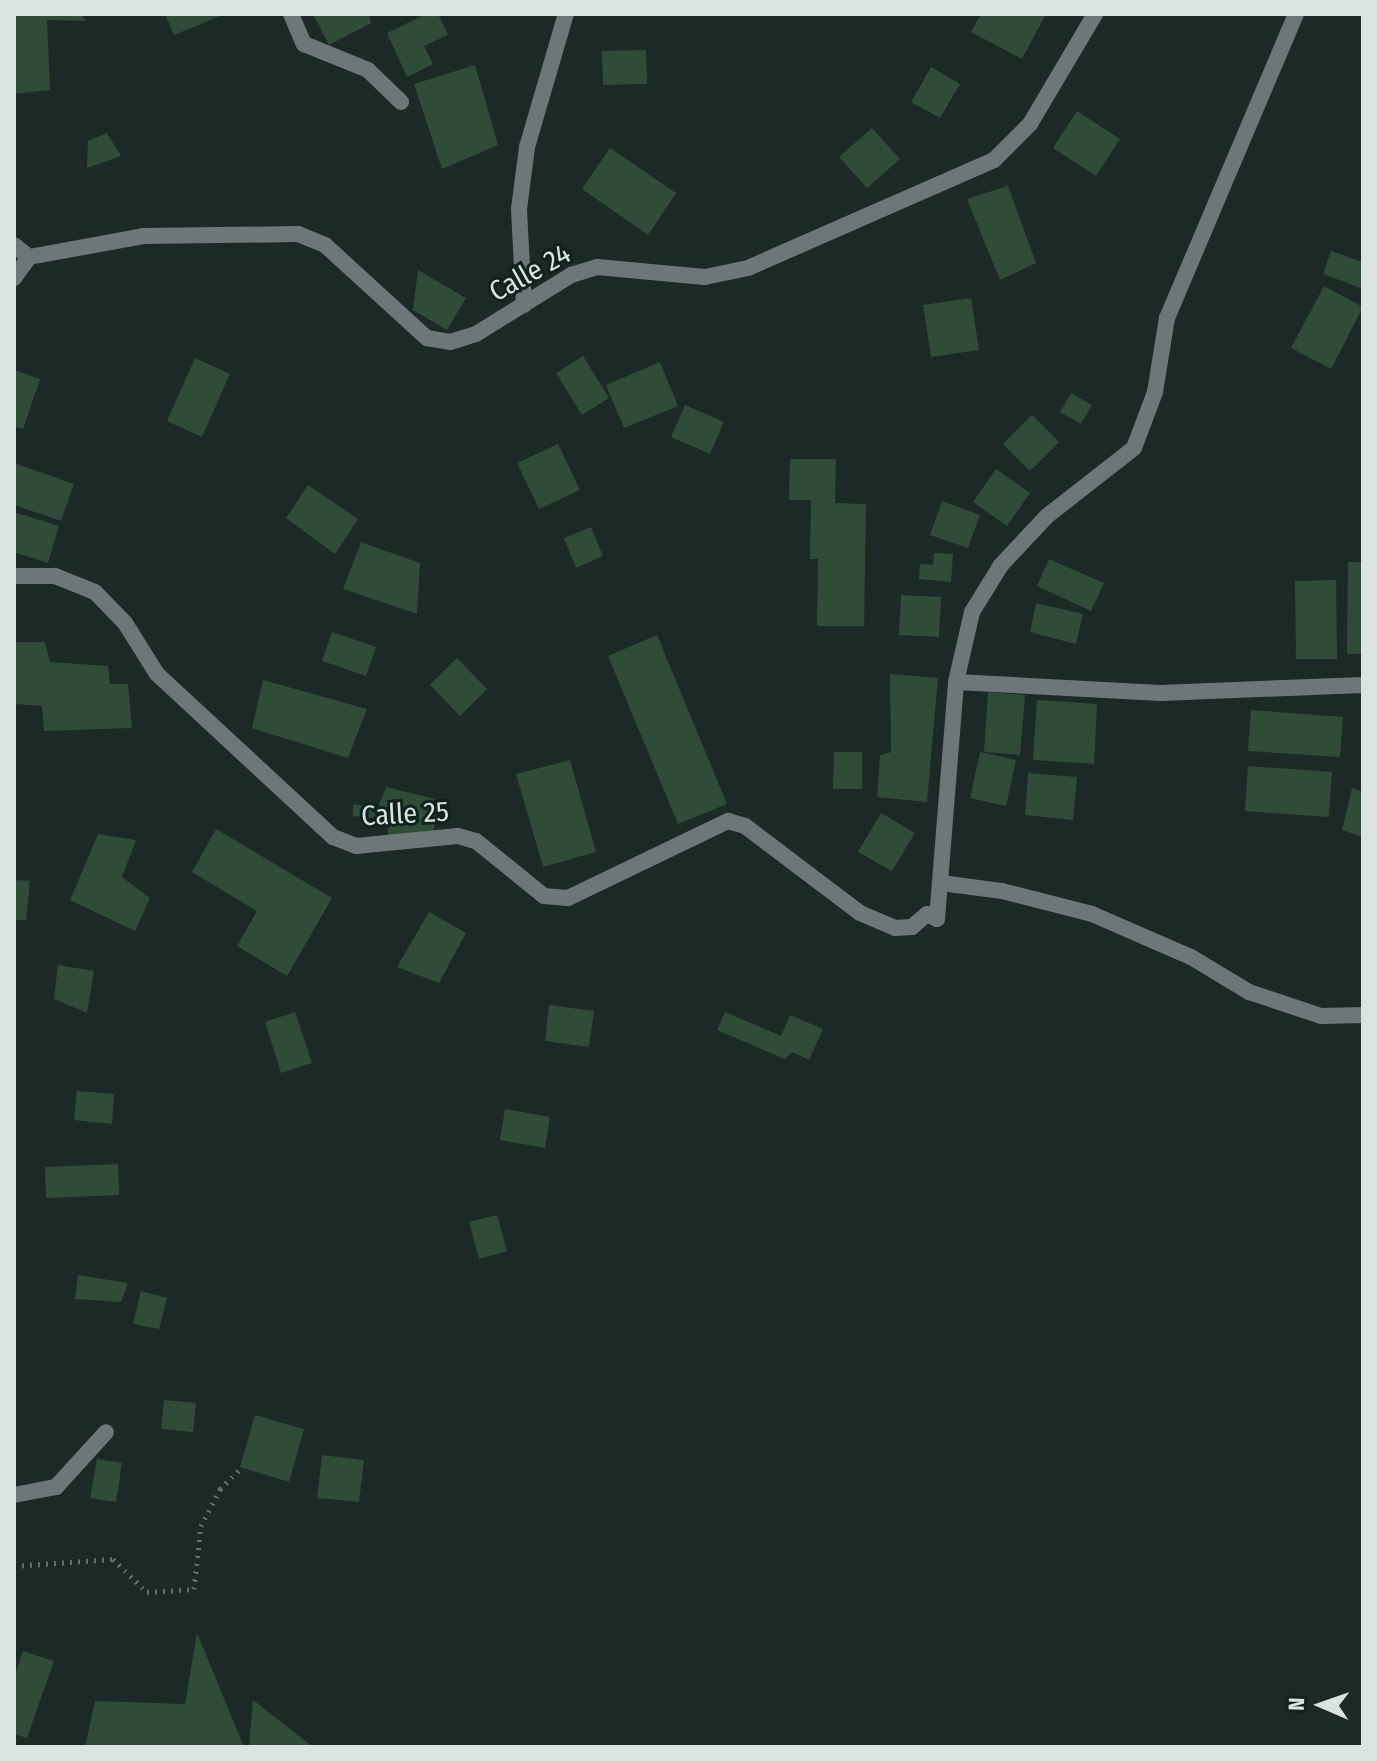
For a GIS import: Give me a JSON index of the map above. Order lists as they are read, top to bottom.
{
  "streets": {
    "street": ["Calle 24", "Calle 25"]
  },
  "north": "left"
}
